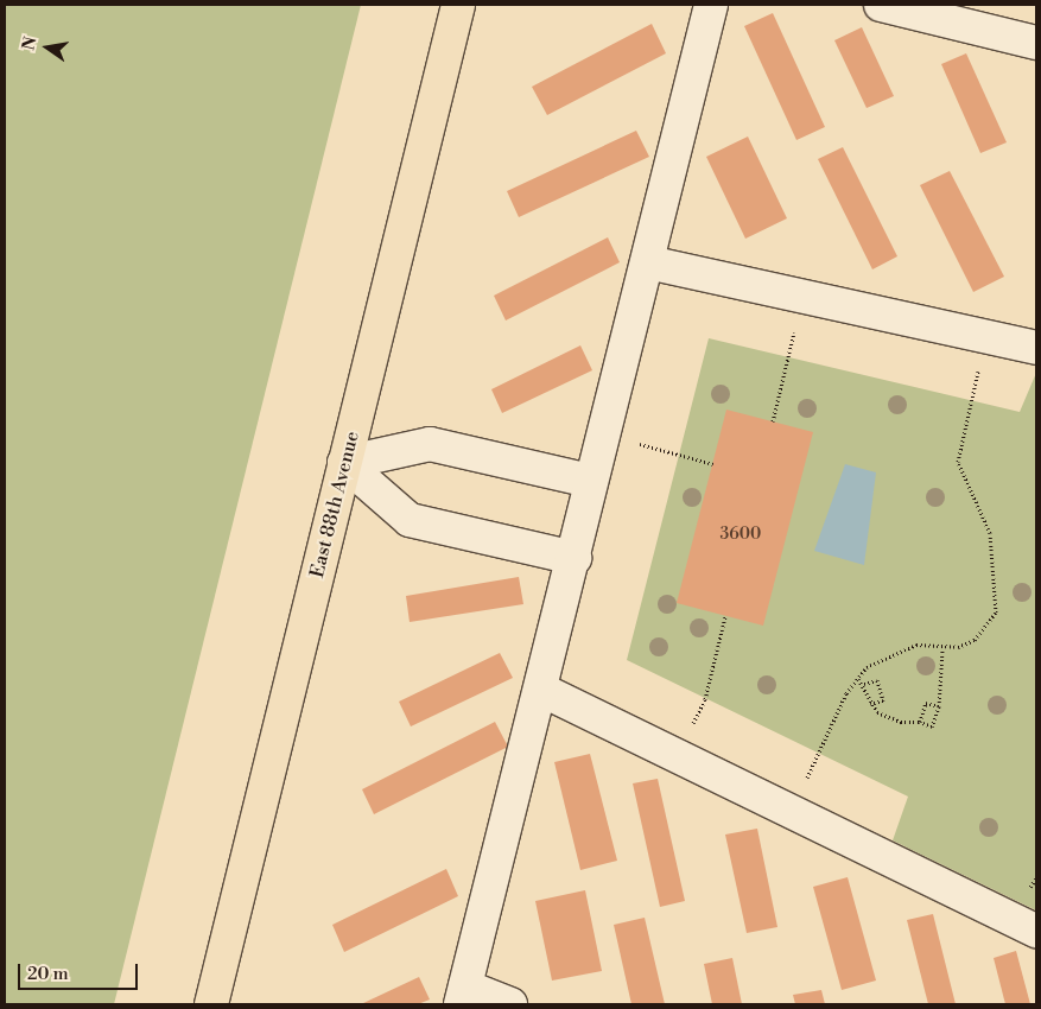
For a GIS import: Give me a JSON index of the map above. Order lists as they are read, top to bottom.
{
  "streets": {
    "main road": ["East 88th Avenue"]
  },
  "house_numbers": ["3600"],
  "scale_bar": "20 m",
  "north": "left"
}
